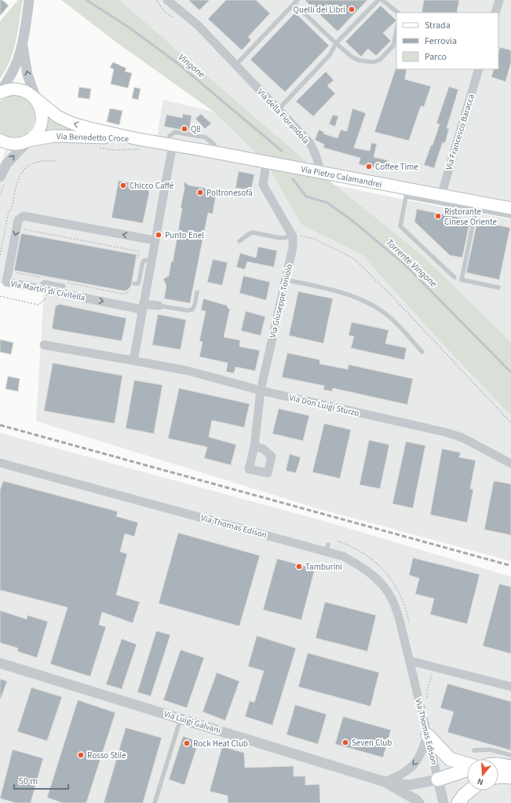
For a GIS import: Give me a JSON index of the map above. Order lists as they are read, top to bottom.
{
  "streets": {
    "main road": ["Via Benedetto Croce", "Via Pietro Calamandrei"],
    "street": [
      "Via della Fiorandola",
      "Via Francesco Baracca",
      "Via Martiri di Civitella",
      "Via Giuseppe Toniolo",
      "Via Don Luigi Sturzo",
      "Via Thomas Edison",
      "Via Luigi Galvani"
    ]
  },
  "crossings": [
    ["Via della Fiorandola", "Via Pietro Calamandrei"],
    ["Via Francesco Baracca", "Via Pietro Calamandrei"],
    ["Via Benedetto Croce", "Via Pietro Calamandrei"],
    ["Via Giuseppe Toniolo", "Via Don Luigi Sturzo"],
    ["Via Thomas Edison", "Via Luigi Galvani"]
  ],
  "water": ["Vingone", "Torrente Vingone"],
  "places": [
    "Quelli dei Libri",
    "Q8",
    "Coffee Time",
    "Chicco Caffé",
    "Poltronesofà",
    "Ristorante Cinese Oriente",
    "Punto Enel",
    "Tamburini",
    "Seven Club",
    "Rock Heat Club",
    "Rosso Stile"
  ],
  "legend": ["Strada", "Ferrovia", "Parco"],
  "scale_bar": "50 m",
  "north": "bottom"
}
